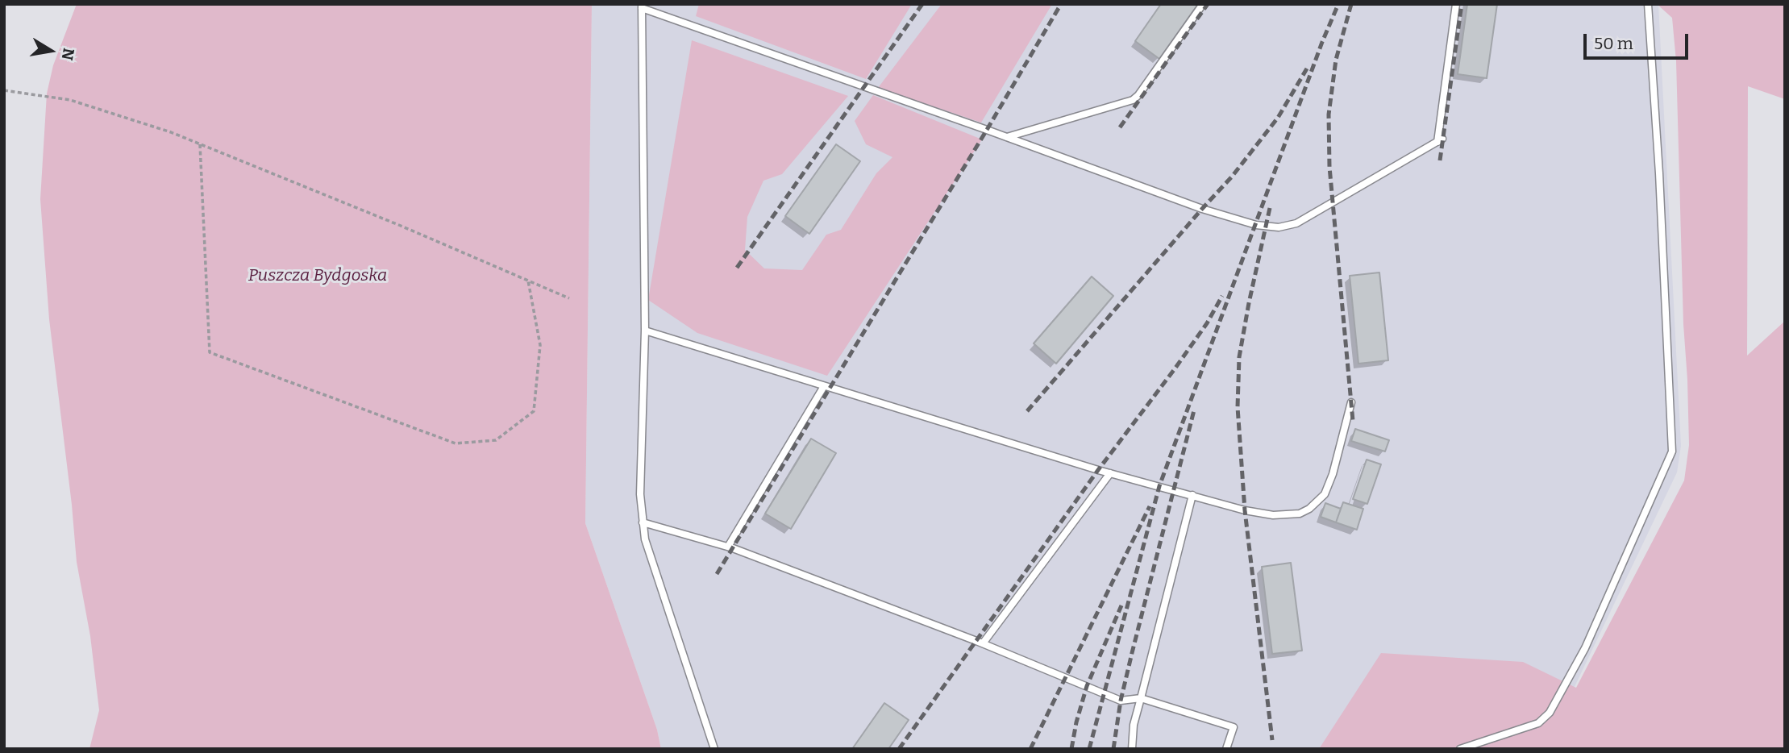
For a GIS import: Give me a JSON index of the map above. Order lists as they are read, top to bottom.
{
  "parks": ["Puszcza Bydgoska"],
  "scale_bar": "50 m",
  "north": "right"
}
